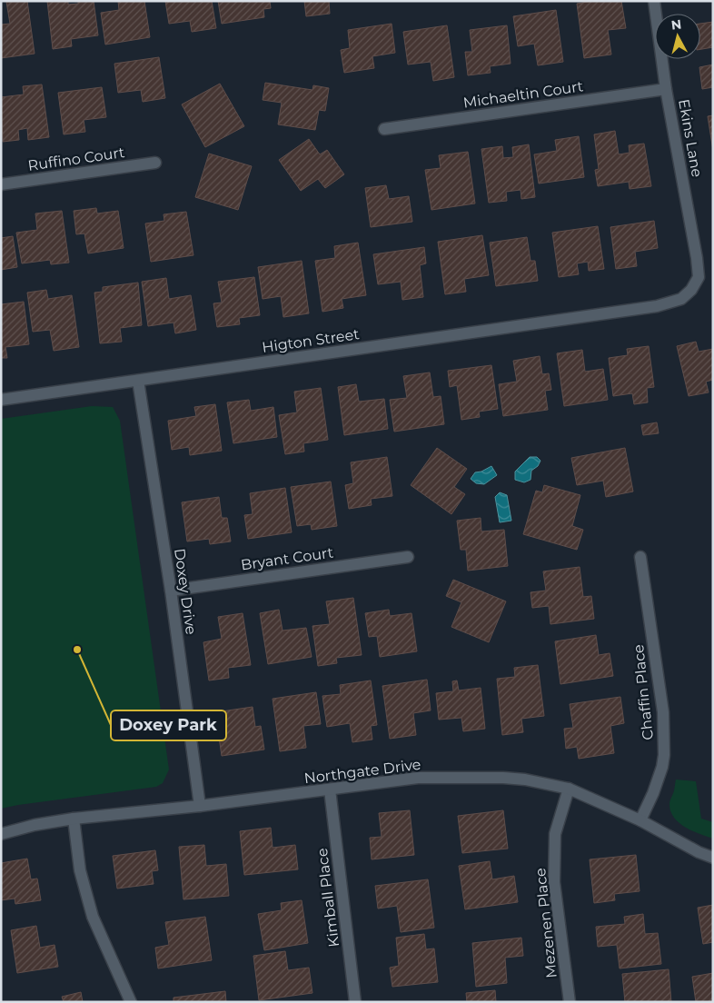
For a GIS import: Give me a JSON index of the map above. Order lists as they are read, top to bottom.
{
  "streets": {
    "street": [
      "Michaeltin Court",
      "Ekins Lane",
      "Ruffino Court",
      "Higton Street",
      "Bryant Court",
      "Doxey Drive",
      "Chaffin Place",
      "Northgate Drive",
      "Kimball Place",
      "Mezenen Place"
    ]
  },
  "crossings": [
    ["Michaeltin Court", "Ekins Lane"],
    ["Ekins Lane", "Higton Street"],
    ["Higton Street", "Doxey Drive"],
    ["Bryant Court", "Doxey Drive"],
    ["Doxey Drive", "Northgate Drive"],
    ["Chaffin Place", "Northgate Drive"],
    ["Northgate Drive", "Kimball Place"],
    ["Northgate Drive", "Mezenen Place"]
  ],
  "places": ["Doxey Park"],
  "north": "top"
}
